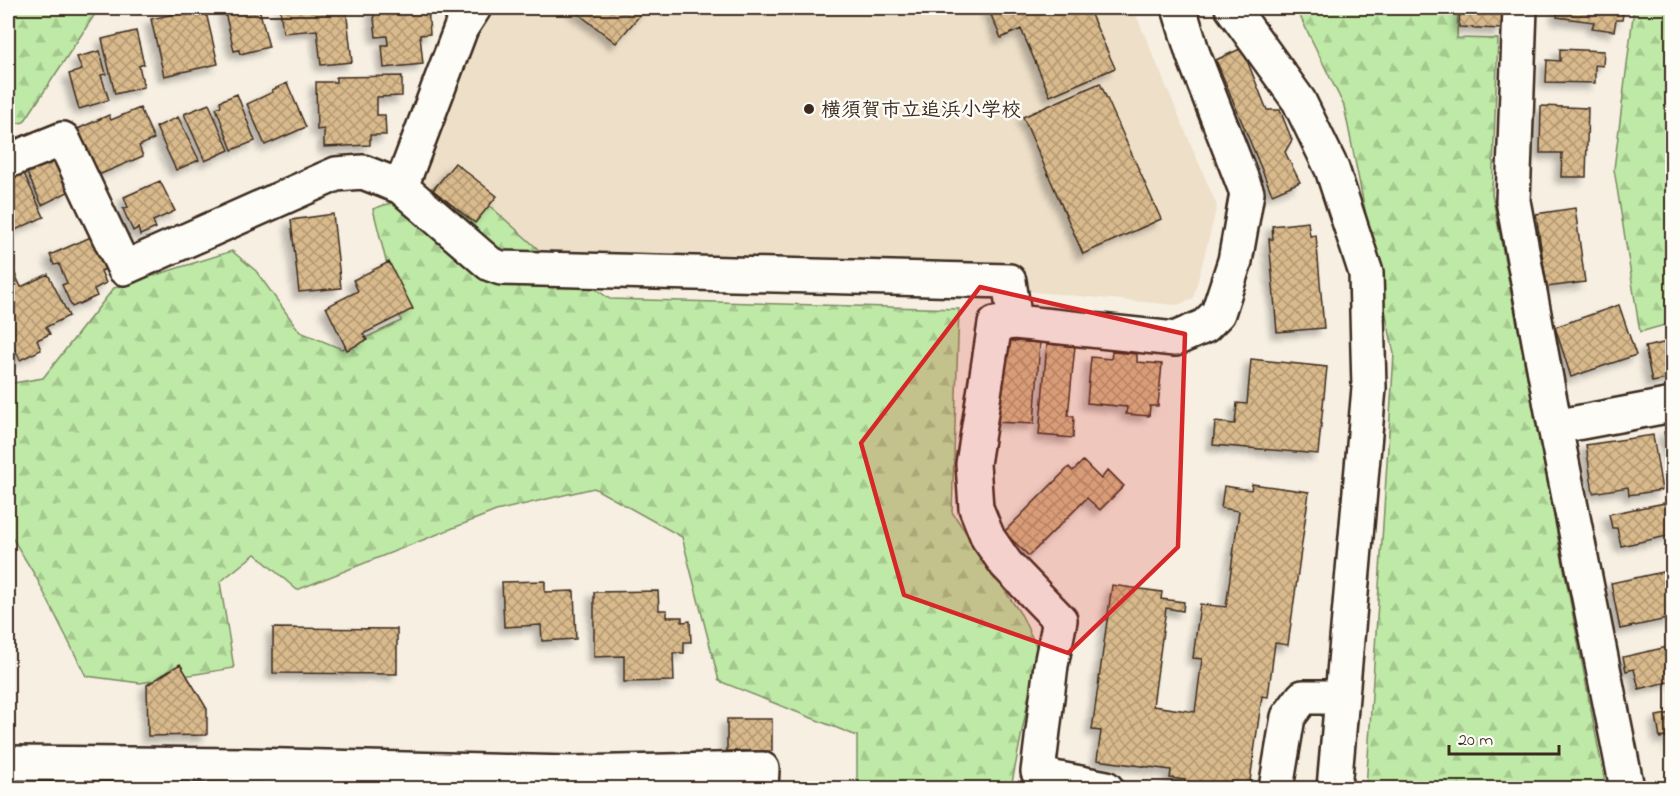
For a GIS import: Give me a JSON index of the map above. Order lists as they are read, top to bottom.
{
  "places": ["横須賀市立追浜小学校"],
  "scale_bar": "20 m"
}
